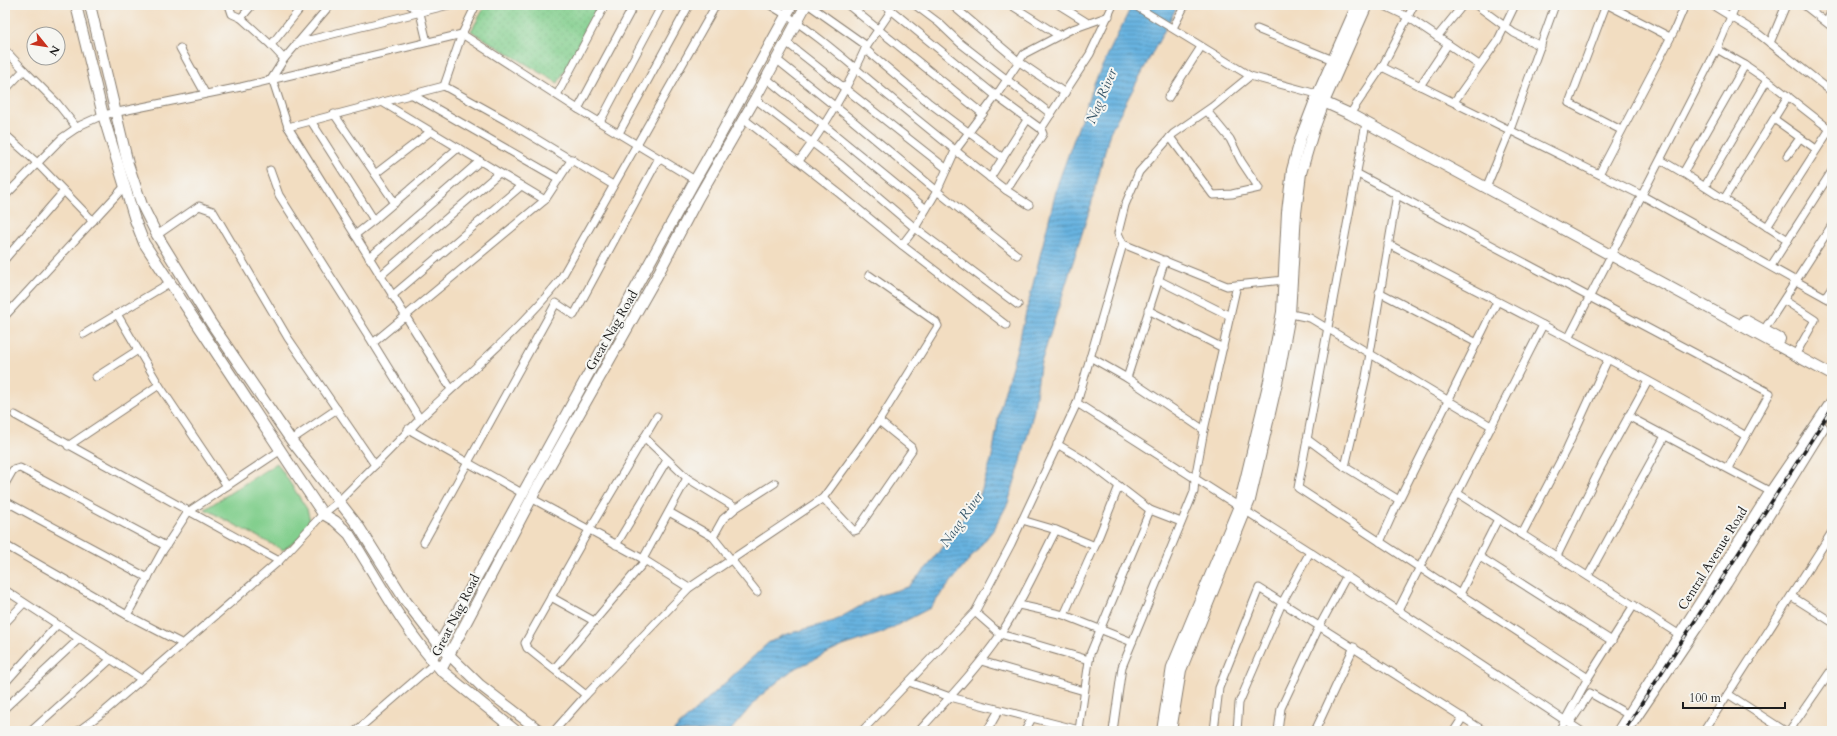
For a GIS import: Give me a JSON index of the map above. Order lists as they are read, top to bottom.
{
  "streets": {
    "main road": ["Great Nag Road", "Central Avenue Road"]
  },
  "water": ["Nag River", "Naag River"],
  "scale_bar": "100 m",
  "north": "bottom right"
}
